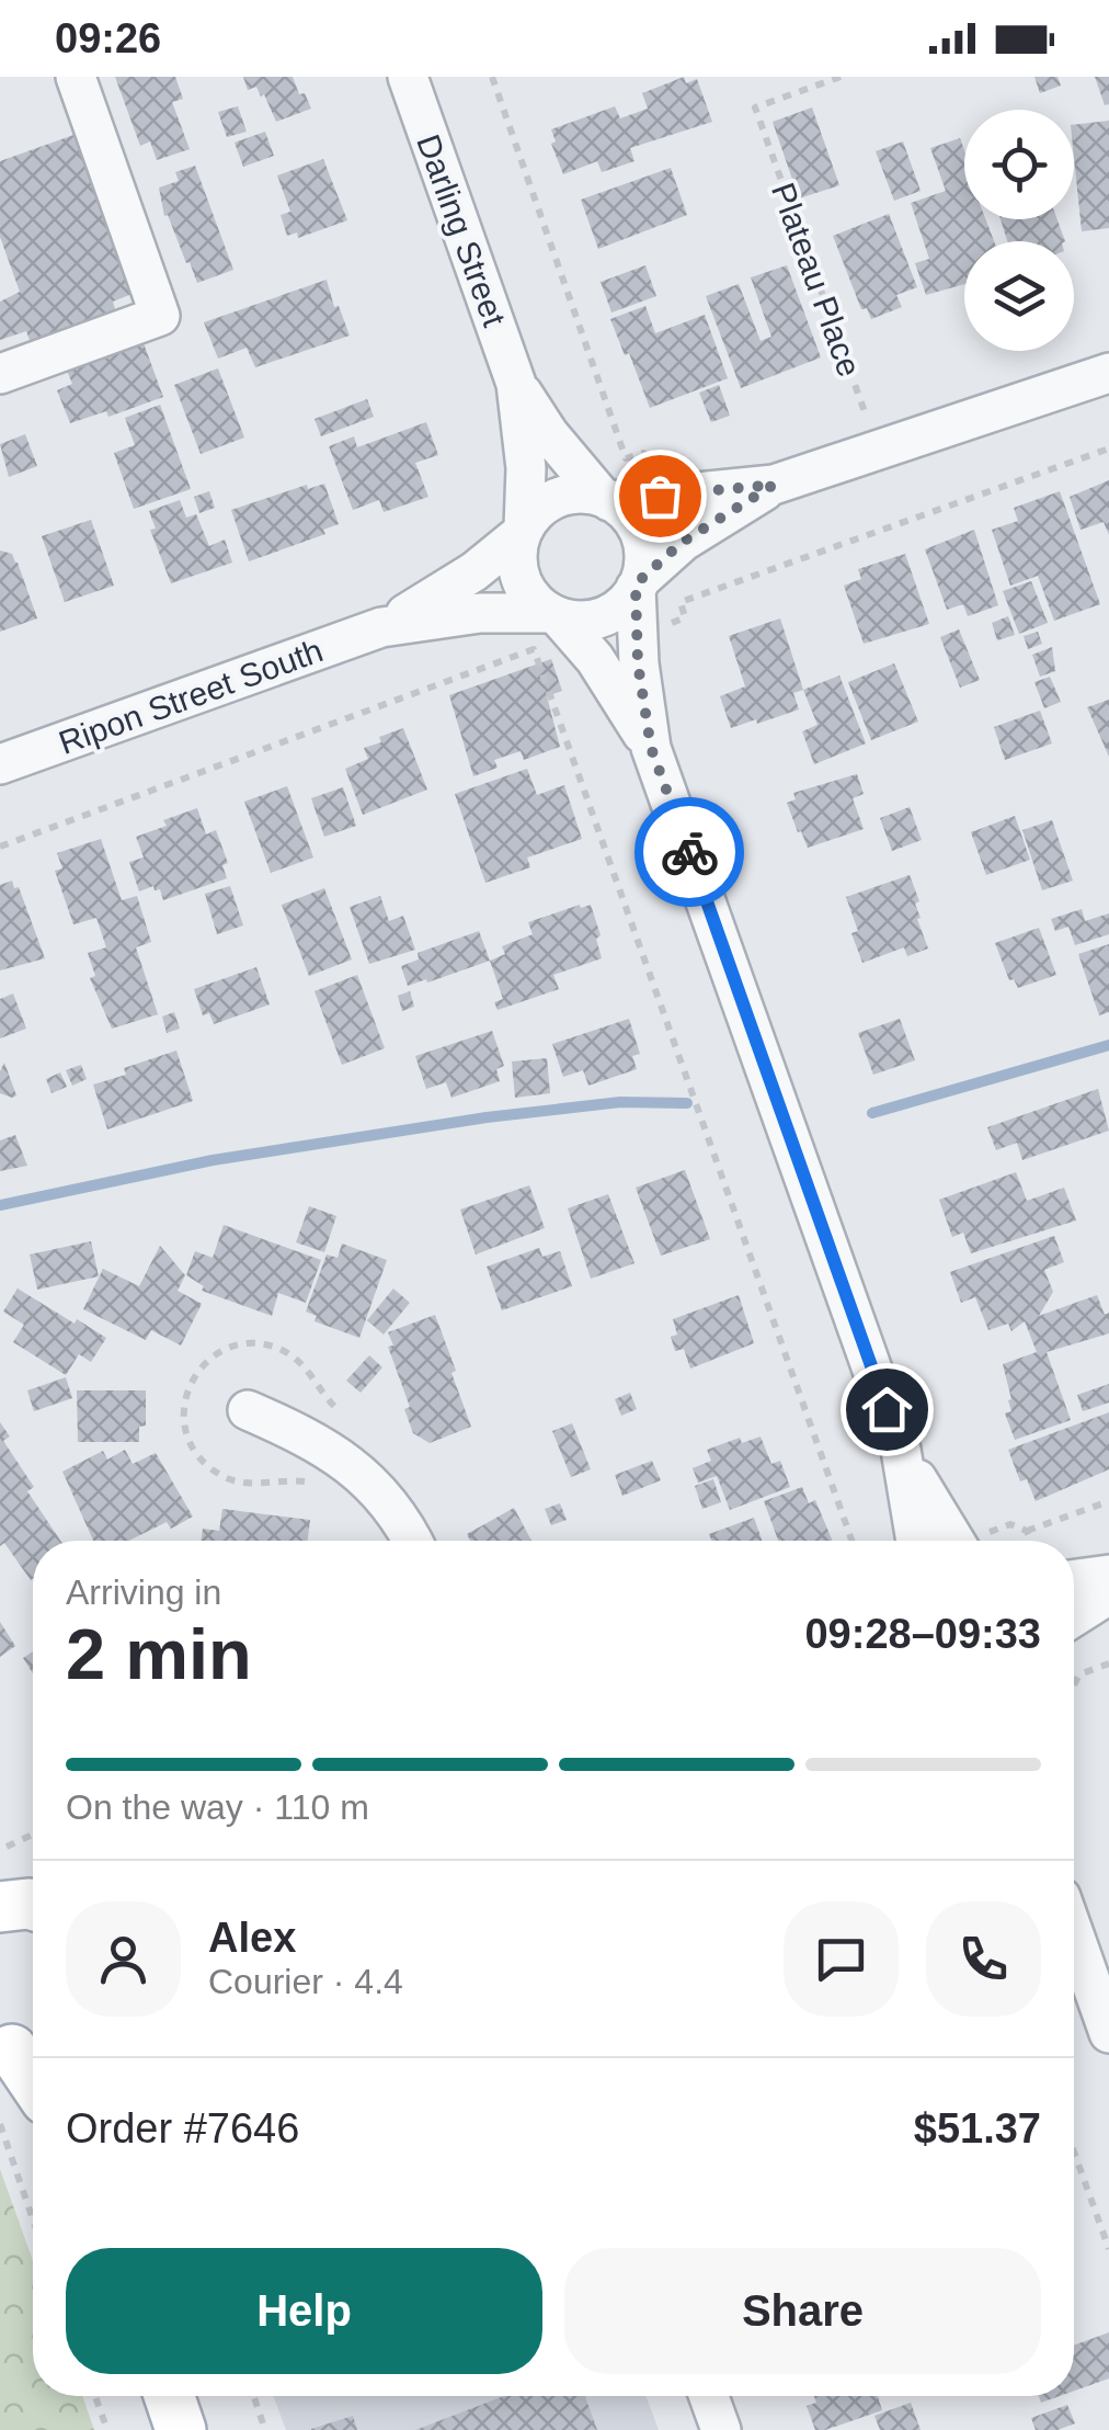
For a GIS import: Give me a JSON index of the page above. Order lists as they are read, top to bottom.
{
  "streets": {
    "street": ["Darling Street", "Ripon Street South"],
    "path": ["Plateau Place"]
  },
  "crossings": [
    ["Darling Street", "Ripon Street South"]
  ],
  "page": {
    "status": "09:26",
    "heading": ["2 min", "Arriving in", "09:28–09:33"],
    "panel": [
      "Alex",
      "Courier · 4.4",
      "Order #7646",
      "$51.37"
    ],
    "bar": "On the way · 110 m",
    "buttons": ["Help", "Share"]
  }
}
